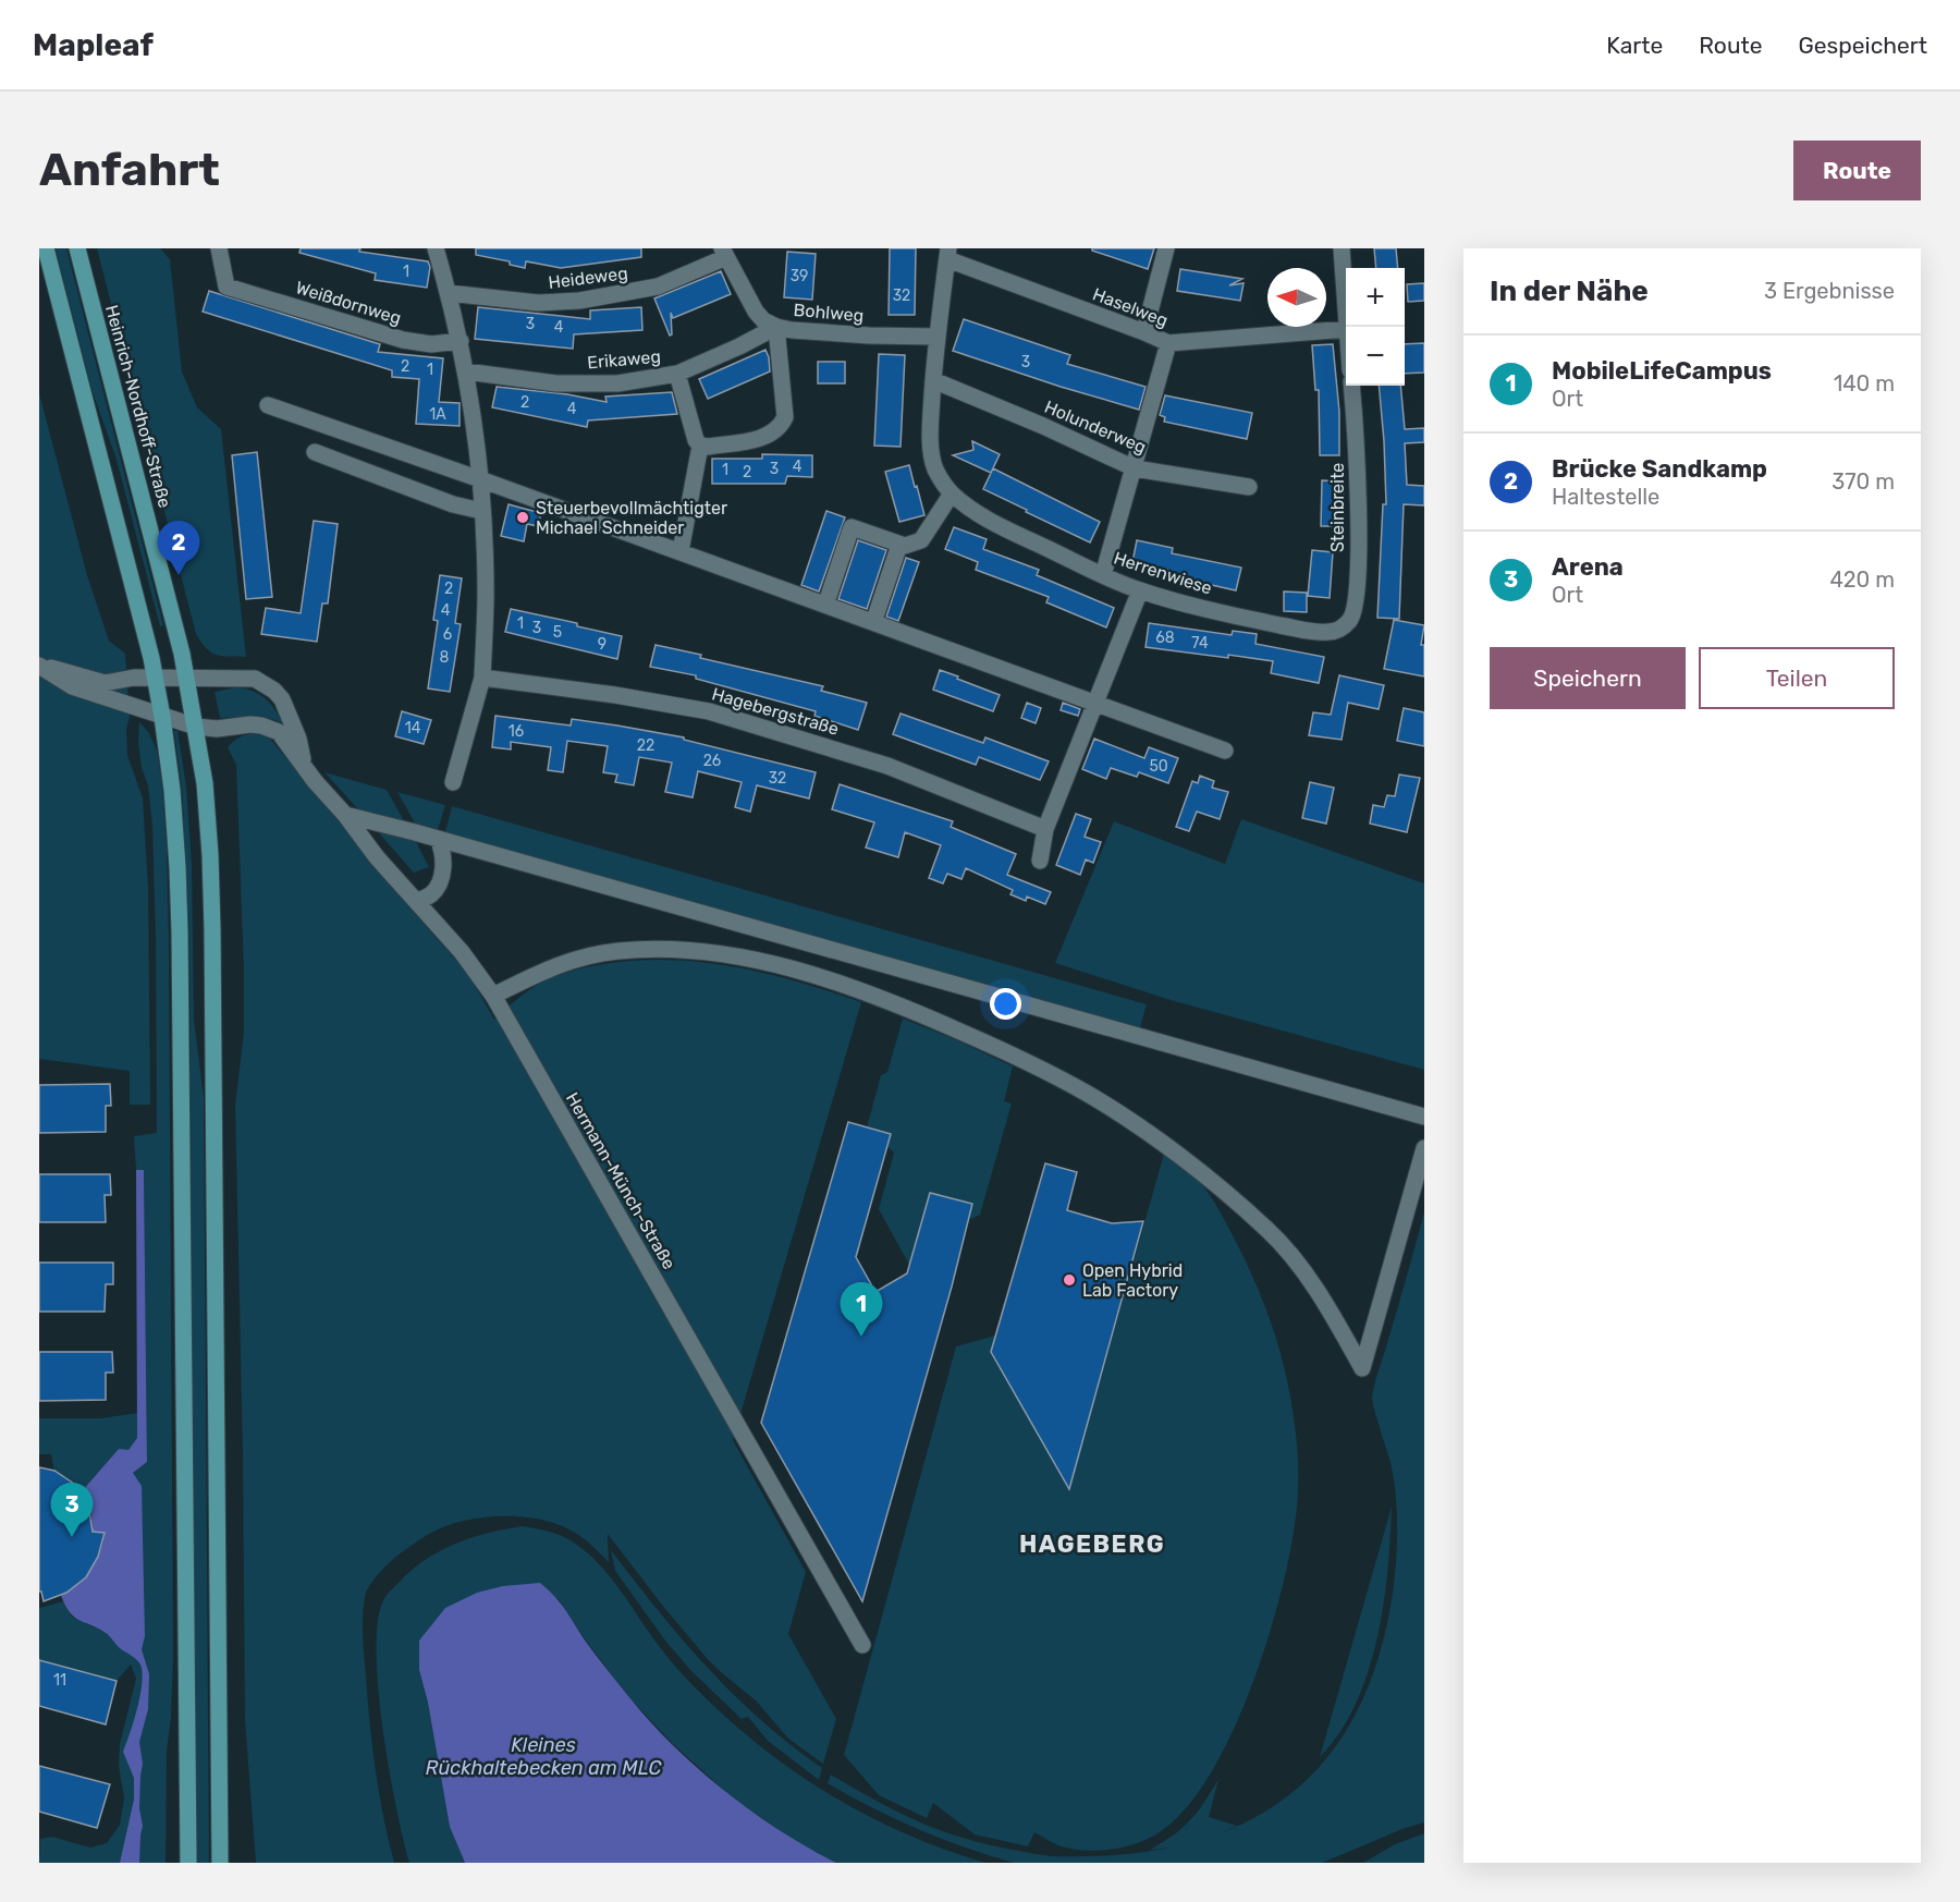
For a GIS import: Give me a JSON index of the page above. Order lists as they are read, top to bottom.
{
  "streets": {
    "main road": ["Heinrich-Nordhoff-Straße"],
    "street": [
      "Heideweg",
      "Weißdornweg",
      "Haselweg",
      "Bohlweg",
      "Erikaweg",
      "Holunderweg",
      "Steinbreite",
      "Herrenwiese",
      "Hagebergstraße",
      "Hermann-Münch-Straße"
    ]
  },
  "crossings": [
    ["Heideweg", "Bohlweg"],
    ["Haselweg", "Herrenwiese"],
    ["Bohlweg", "Erikaweg"],
    ["Bohlweg", "Herrenwiese"],
    ["Heinrich-Nordhoff-Straße", "Hermann-Münch-Straße"],
    ["Holunderweg", "Herrenwiese"],
    ["Steinbreite", "Herrenwiese"]
  ],
  "districts": ["HAGEBERG"],
  "water": ["Kleines Rückhaltebecken am MLC"],
  "places": ["Steuerbevollmächtigter Michael Schneider", "Open Hybrid Lab Factory"],
  "house_numbers": [
    "1",
    "39",
    "32",
    "3",
    "4",
    "3",
    "2",
    "1",
    "2",
    "4",
    "1A",
    "4",
    "3",
    "1",
    "2",
    "2",
    "4",
    "1",
    "3",
    "5",
    "6",
    "68",
    "74",
    "9",
    "8",
    "14",
    "16",
    "22",
    "26",
    "50",
    "32",
    "11"
  ],
  "north": "left",
  "page": {
    "header": "Mapleaf",
    "nav": ["Karte", "Route", "Gespeichert"],
    "buttons": [
      "Route",
      ["Speichern", "Teilen"]
    ],
    "title": "Anfahrt",
    "heading": ["In der Nähe", "3 Ergebnisse"],
    "map_buttons": ["+", "−"],
    "list": [
      {
        "mark": "1",
        "name": "MobileLifeCampus",
        "note": "Ort",
        "value": "140 m"
      },
      {
        "mark": "2",
        "name": "Brücke Sandkamp",
        "note": "Haltestelle",
        "value": "370 m"
      },
      {
        "mark": "3",
        "name": "Arena",
        "note": "Ort",
        "value": "420 m"
      }
    ],
    "pins": ["2", "1", "3"]
  }
}
